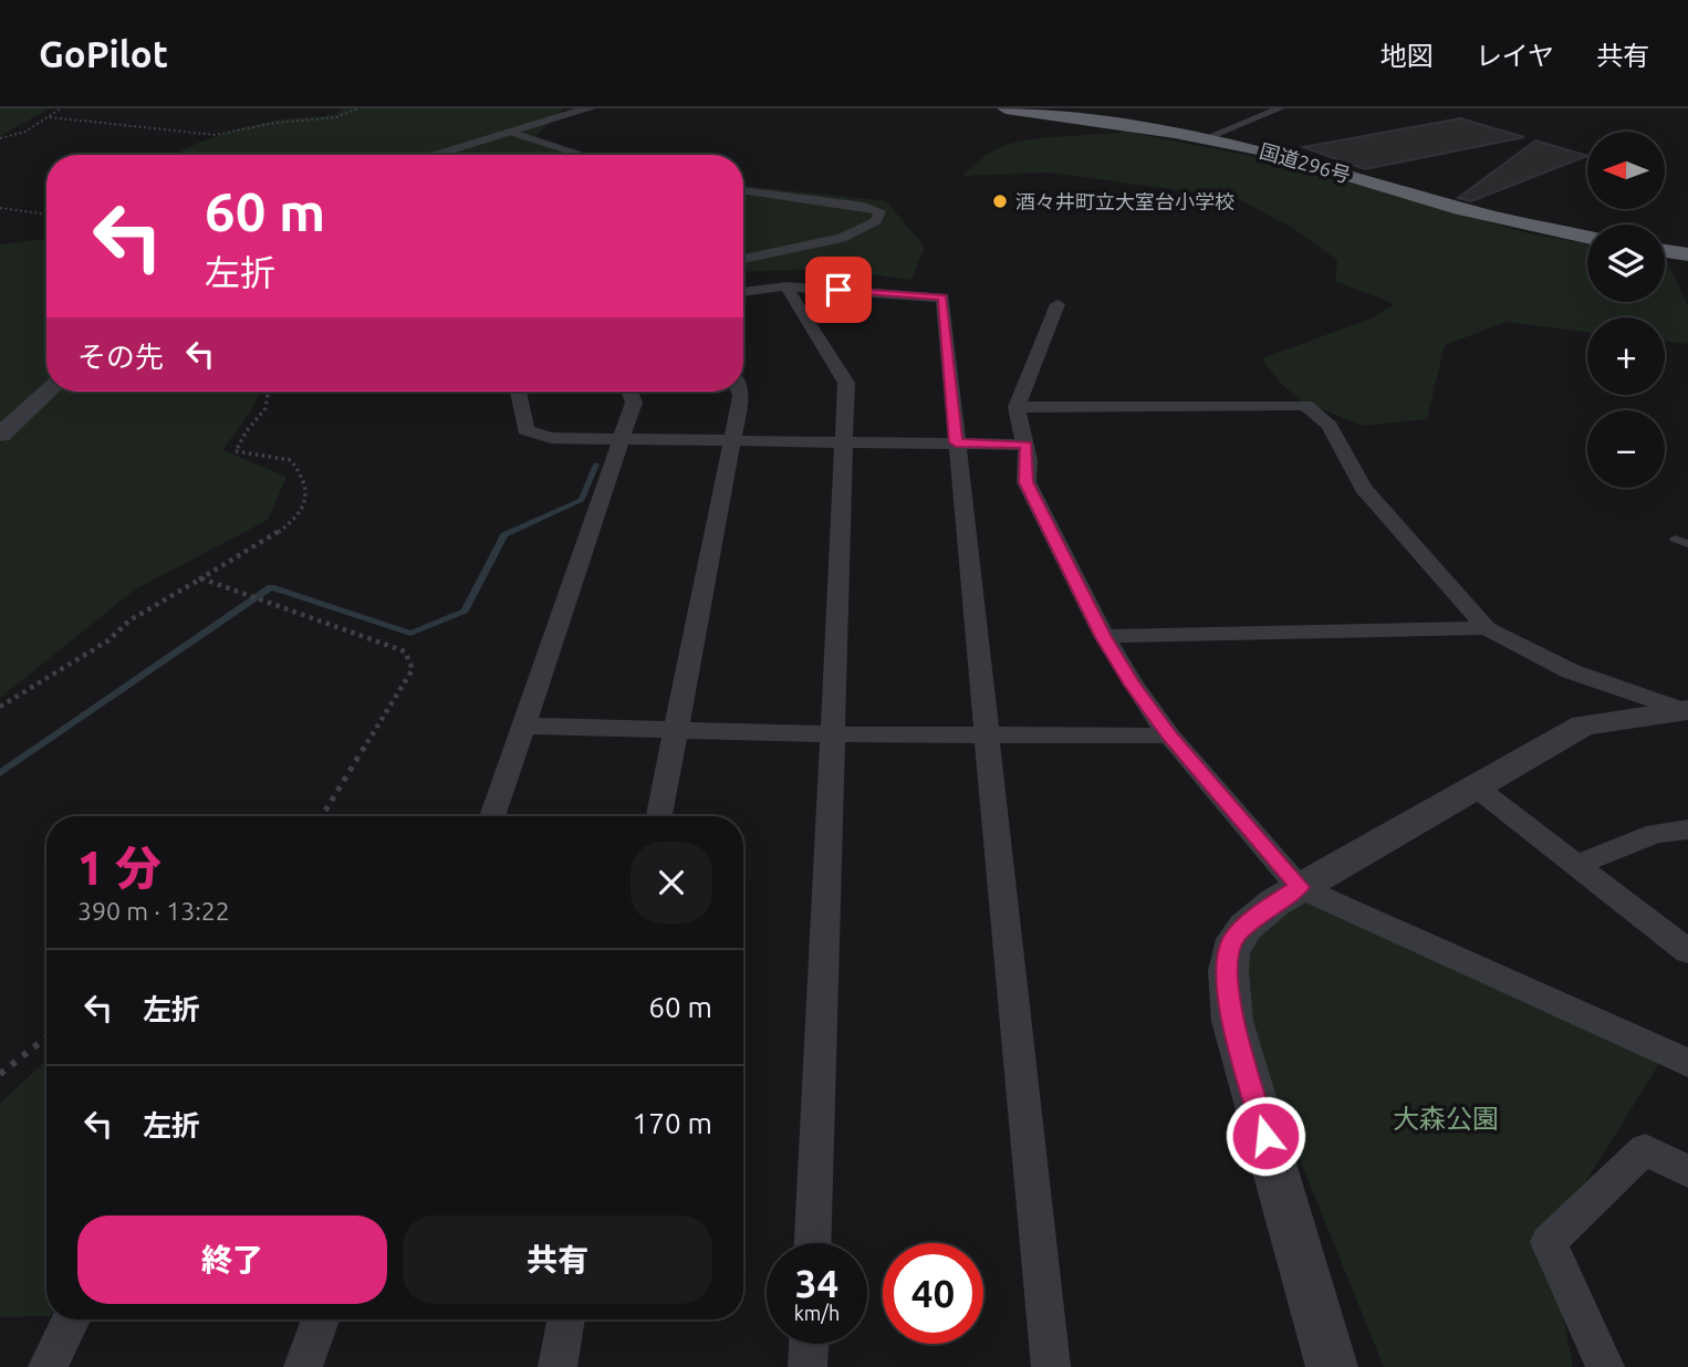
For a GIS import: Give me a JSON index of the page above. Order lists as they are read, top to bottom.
{
  "streets": {
    "highway": ["国道296号"]
  },
  "parks": ["大森公園"],
  "places": ["酒々井町立大室台小学校"],
  "north": "left",
  "page": {
    "header": "GoPilot",
    "nav": ["地図", "レイヤ", "共有"],
    "map_buttons": ["+", "−"],
    "turn": ["60 m", "左折"],
    "then": "その先",
    "heading": ["1 分", "390 m · 13:22"],
    "list": [
      {
        "name": "左折",
        "value": "60 m"
      },
      {
        "name": "左折",
        "value": "170 m"
      }
    ],
    "buttons": ["終了", "共有"],
    "speed": "34 km/h",
    "limit": "40"
  }
}
